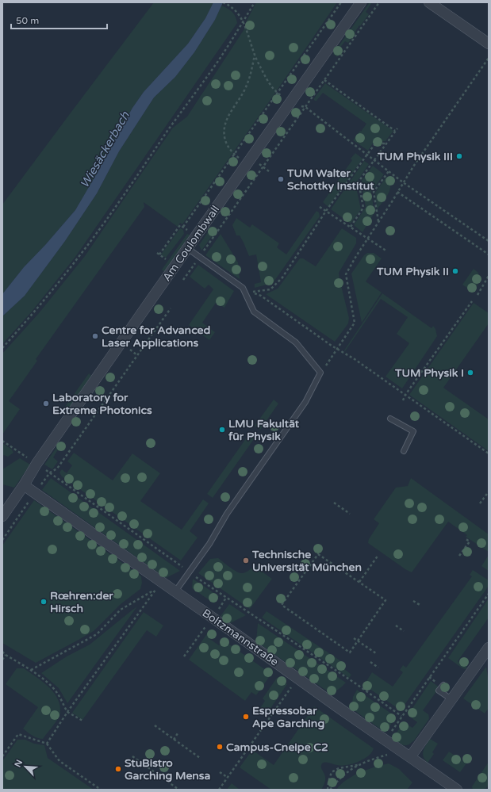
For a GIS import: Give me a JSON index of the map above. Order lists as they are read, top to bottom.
{
  "streets": {
    "street": ["Am Coulombwall", "Boltzmannstraße"]
  },
  "crossings": [
    ["Am Coulombwall", "Boltzmannstraße"]
  ],
  "water": ["Wiesäckerbach"],
  "places": [
    "TUM Physik III",
    "TUM Walter Schottky Institut",
    "TUM Physik II",
    "Centre for Advanced Laser Applications",
    "TUM Physik I",
    "Laboratory for Extreme Photonics",
    "LMU Fakultät für Physik",
    "Technische Universität München",
    "Rœhren:der Hirsch",
    "Espressobar Ape Garching",
    "Campus-Cneipe C2",
    "StuBistro Garching Mensa"
  ],
  "scale_bar": "50 m",
  "north": "top left"
}
